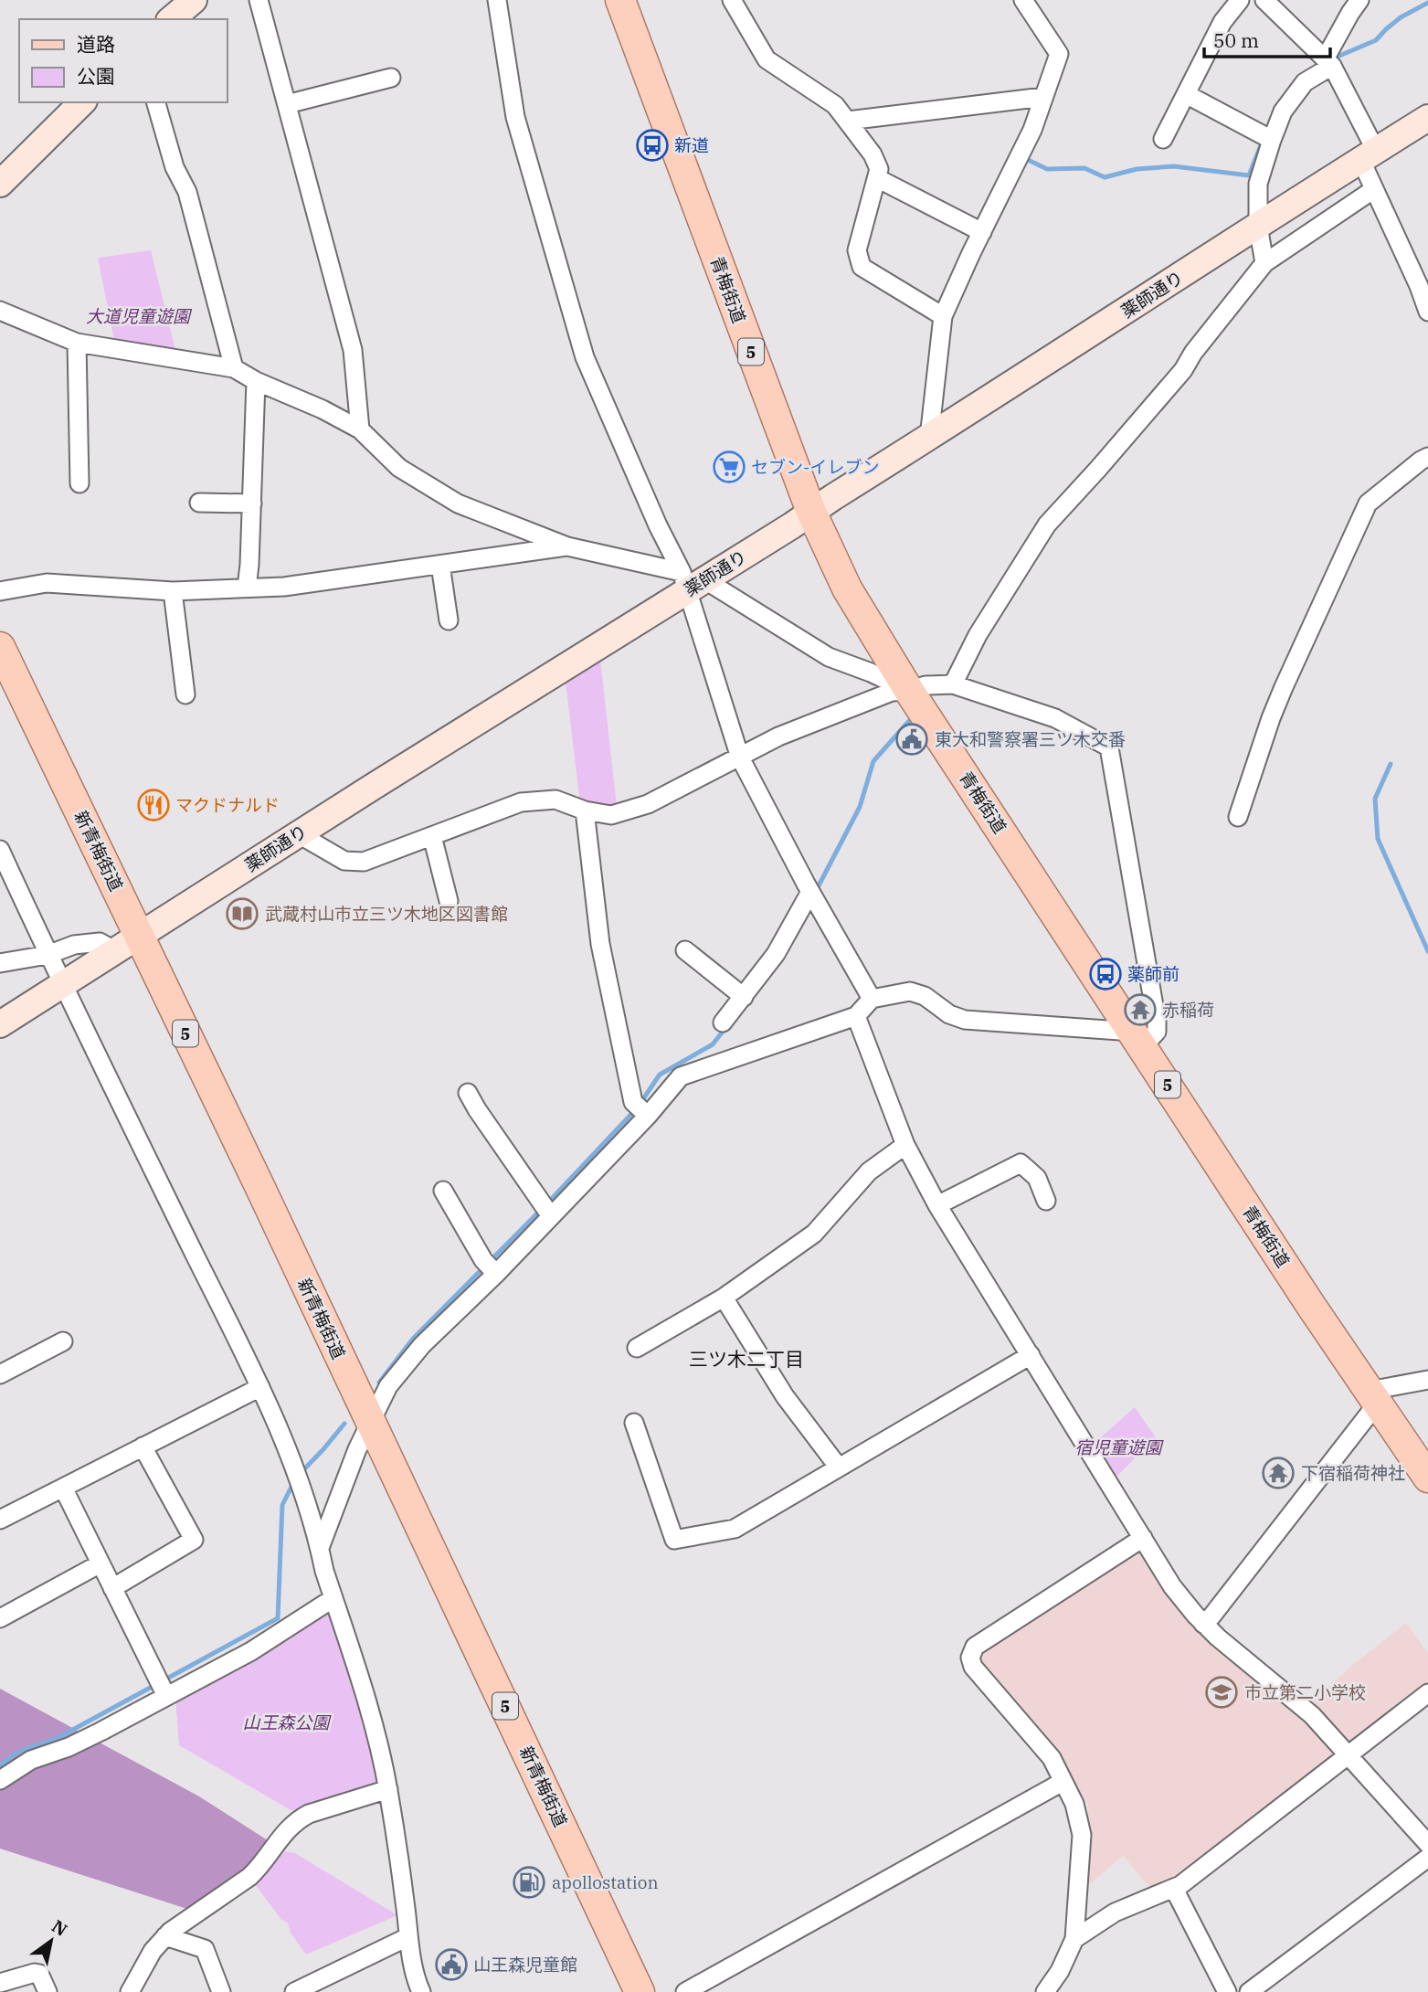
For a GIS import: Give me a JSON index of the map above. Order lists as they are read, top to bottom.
{
  "streets": {
    "main road": ["青梅街道", "5", "新青梅街道"],
    "street": ["薬師通り"]
  },
  "crossings": [
    ["青梅街道", "薬師通り"],
    ["薬師通り", "新青梅街道"]
  ],
  "districts": ["三ツ木二丁目"],
  "parks": ["大道児童遊園", "宿児童遊園", "山王森公園"],
  "places": {
    "bus stop": ["新道", "薬師前"],
    "supermarket": ["セブン-イレブン"],
    "public building": ["東大和警察署三ツ木交番", "山王森児童館"],
    "restaurant": ["マクドナルド"],
    "library": ["武蔵村山市立三ツ木地区図書館"],
    "temple": ["赤稲荷", "下宿稲荷神社"],
    "school or university": ["市立第二小学校"],
    "fuel station": ["apollostation"]
  },
  "legend": ["道路", "公園"],
  "scale_bar": "50 m",
  "north": "top right"
}
